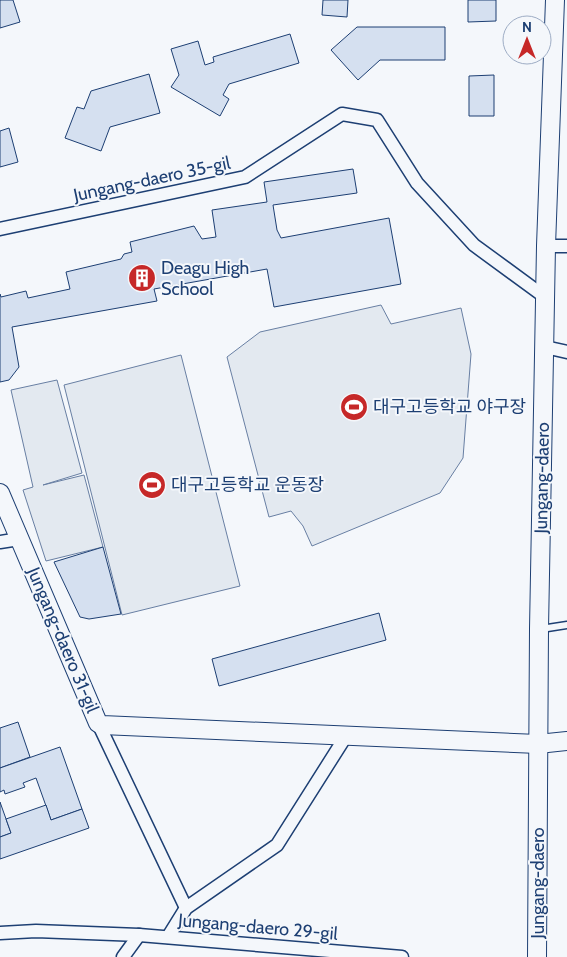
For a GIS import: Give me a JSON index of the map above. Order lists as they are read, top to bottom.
{
  "streets": {
    "main road": ["Jungang-daero", "Jungang-daero 31-gil"],
    "street": ["Jungang-daero 35-gil", "Jungang-daero 29-gil"]
  },
  "crossings": [
    ["Jungang-daero 35-gil", "Jungang-daero"],
    ["Jungang-daero", "Jungang-daero 31-gil"]
  ],
  "places": {
    "building": ["Deagu High School"],
    "sports": ["대구고등학교 야구장", "대구고등학교 운동장"]
  },
  "north": "top"
}
